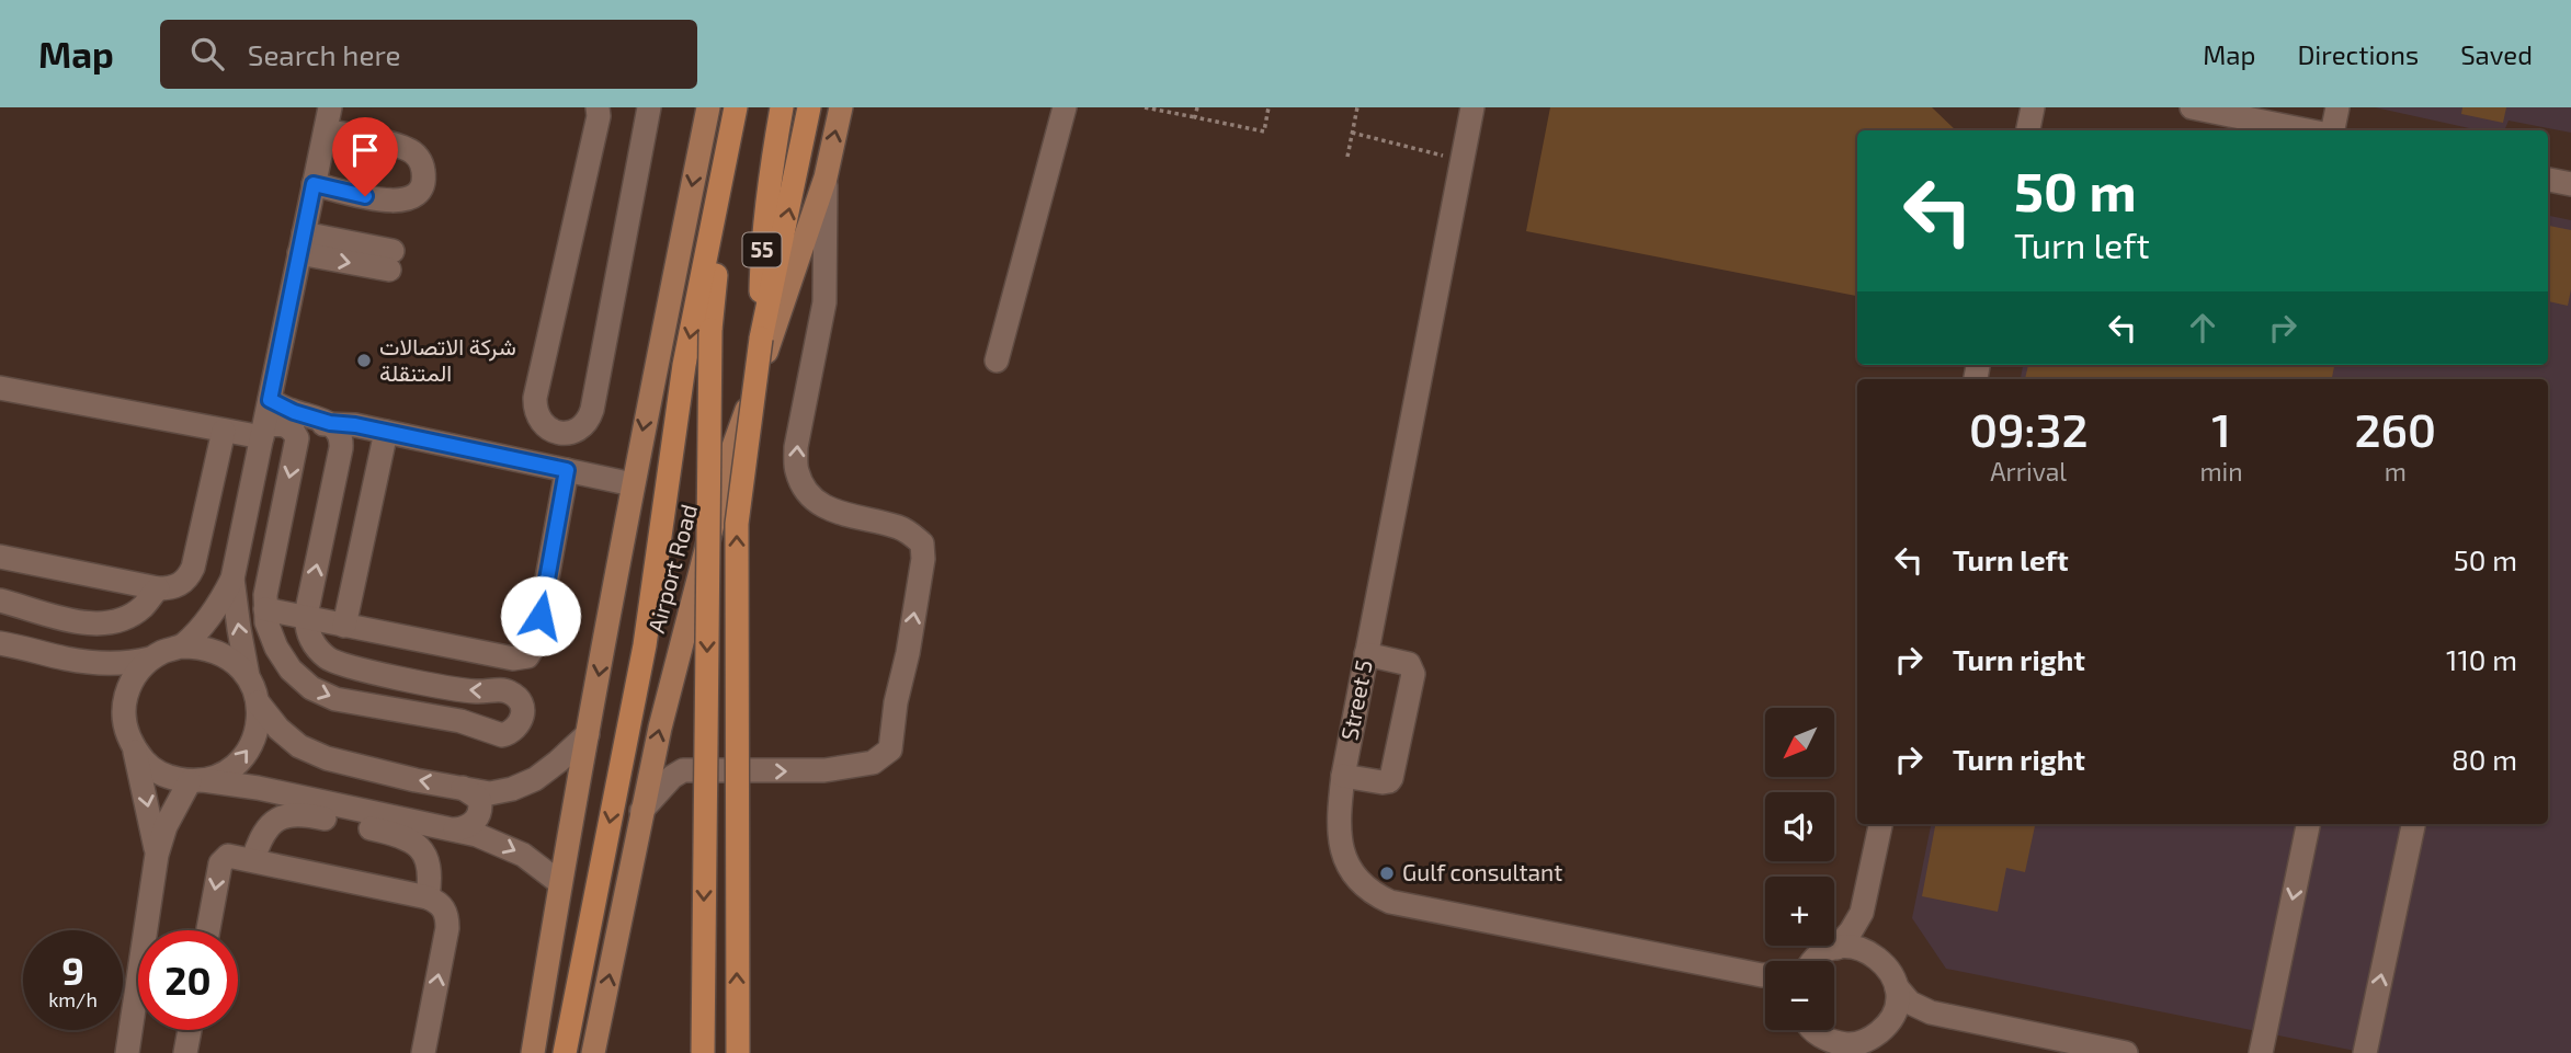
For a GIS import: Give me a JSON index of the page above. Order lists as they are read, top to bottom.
{
  "streets": {
    "highway": ["55"],
    "main road": ["Airport Road"],
    "street": ["Street 5"]
  },
  "places": ["شركة الاتصالات المتنقلة", "Gulf consultant"],
  "north": "bottom left",
  "page": {
    "header": "Map",
    "search": "Search here",
    "nav": ["Map", "Directions", "Saved"],
    "turn": ["50 m", "Turn left"],
    "eta": [
      "09:32",
      "Arrival",
      "1",
      "min",
      "260",
      "m"
    ],
    "list": [
      {
        "name": "Turn left",
        "value": "50 m"
      },
      {
        "name": "Turn right",
        "value": "110 m"
      },
      {
        "name": "Turn right",
        "value": "80 m"
      }
    ],
    "map_buttons": ["+", "−"],
    "speed": "9 km/h",
    "limit": "20"
  }
}
